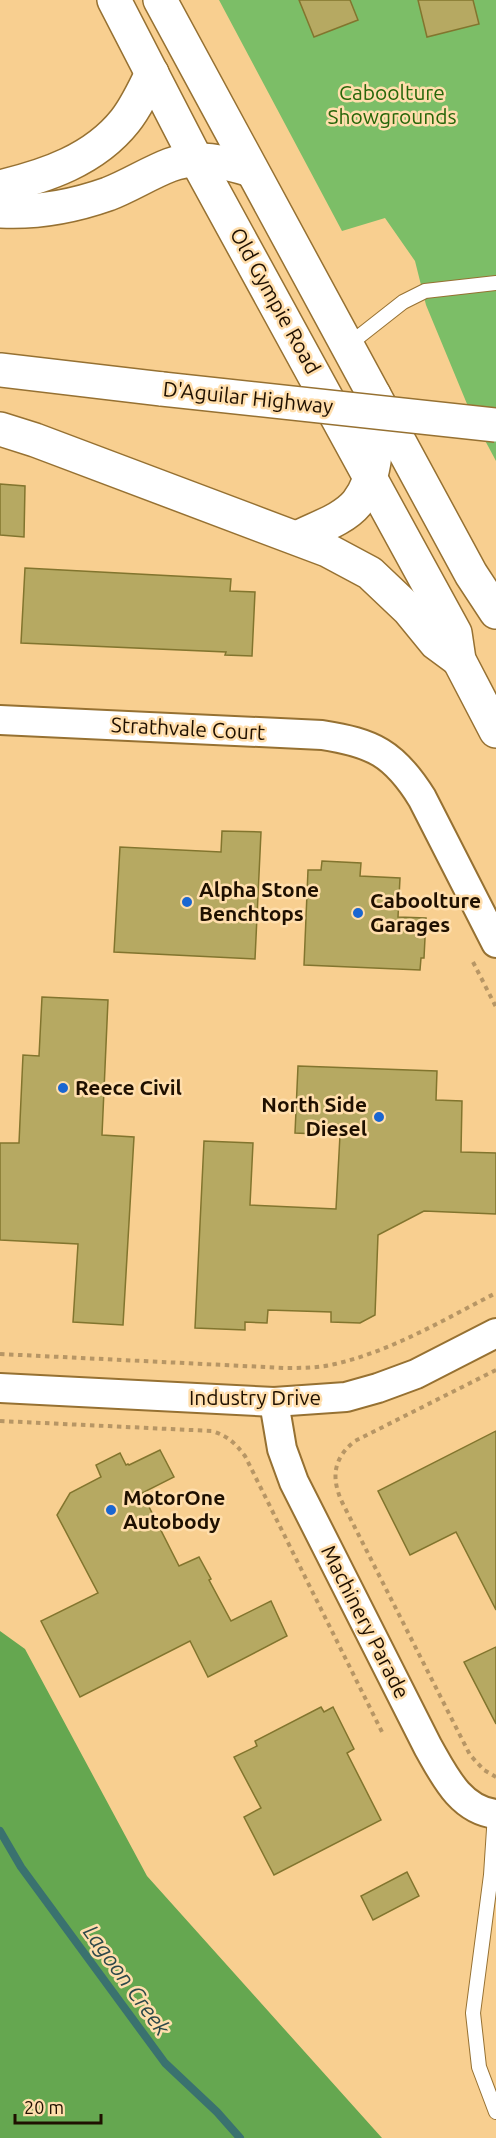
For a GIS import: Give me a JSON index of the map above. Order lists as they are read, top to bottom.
{
  "streets": {
    "main road": ["Old Gympie Road", "D'Aguilar Highway"],
    "street": ["Strathvale Court", "Industry Drive", "Machinery Parade"]
  },
  "crossings": [
    ["Industry Drive", "Machinery Parade"]
  ],
  "water": ["Lagoon Creek"],
  "parks": ["Caboolture Showgrounds"],
  "places": [
    "Alpha Stone Benchtops",
    "Caboolture Garages",
    "Reece Civil",
    "North Side Diesel",
    "MotorOne Autobody"
  ],
  "scale_bar": "20 m"
}
